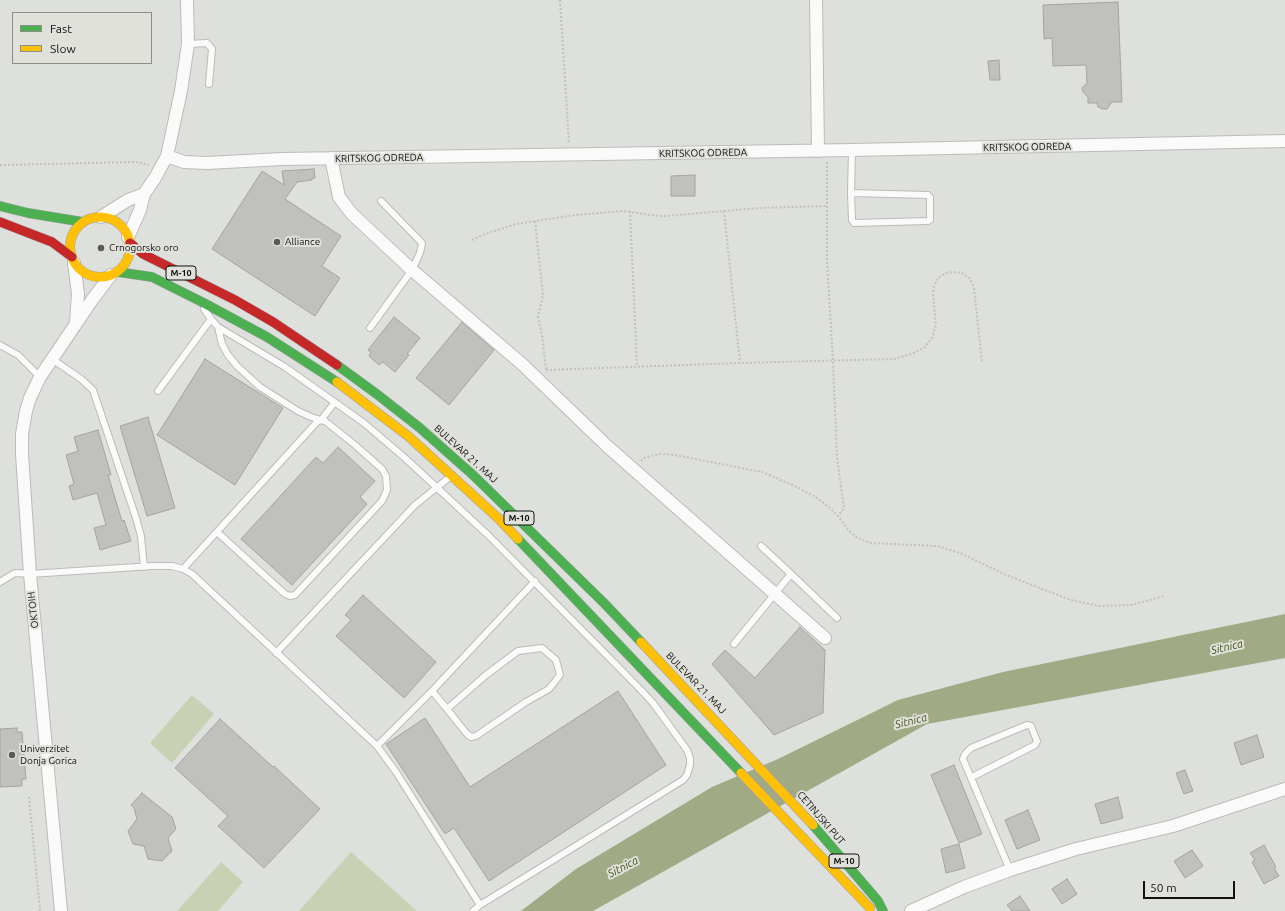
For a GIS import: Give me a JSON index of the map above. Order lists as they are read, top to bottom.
{
  "streets": {
    "main road": ["M-10", "BULEVAR 21. MAJ", "CETINJSKI PUT"],
    "street": ["KRITSKOG ODREDA", "OKTOIH"]
  },
  "crossings": [
    ["M-10", "BULEVAR 21. MAJ"],
    ["M-10", "OKTOIH"],
    ["BULEVAR 21. MAJ", "OKTOIH"],
    ["BULEVAR 21. MAJ", "CETINJSKI PUT"]
  ],
  "water": ["Sitnica"],
  "places": ["Alliance", "Crnogorsko oro", "Univerzitet Donja Gorica"],
  "legend": ["Fast", "Slow"],
  "scale_bar": "50 m"
}
